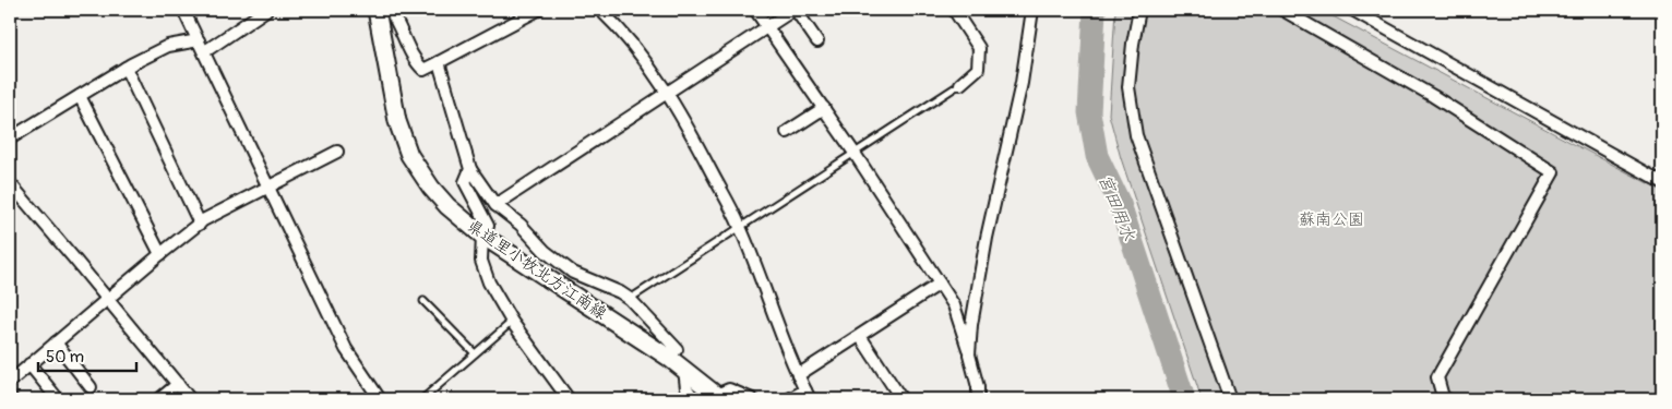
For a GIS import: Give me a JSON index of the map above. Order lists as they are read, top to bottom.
{
  "streets": {
    "main road": ["県道里小牧北方江南線"]
  },
  "water": ["宮田用水"],
  "parks": ["蘇南公園"],
  "scale_bar": "50 m"
}
